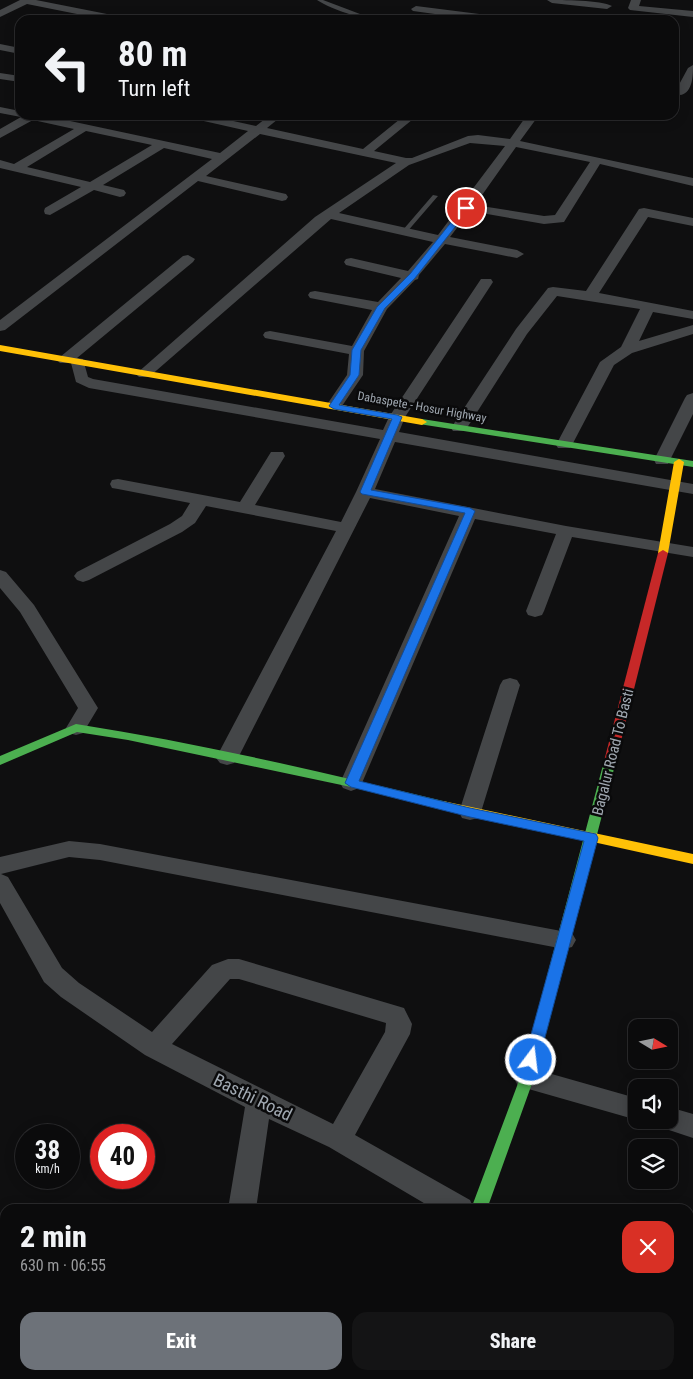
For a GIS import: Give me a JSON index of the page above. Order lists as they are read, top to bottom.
{
  "streets": {
    "main road": ["Dabaspete - Hosur Highway", "Bagalur Road To Basti"],
    "street": ["Basthi Road"]
  },
  "crossings": [
    ["Dabaspete - Hosur Highway", "Bagalur Road To Basti"]
  ],
  "north": "right",
  "page": {
    "turn": ["80 m", "Turn left"],
    "speed": "38 km/h",
    "limit": "40",
    "heading": ["2 min", "630 m · 06:55"],
    "buttons": ["Exit", "Share"]
  }
}
